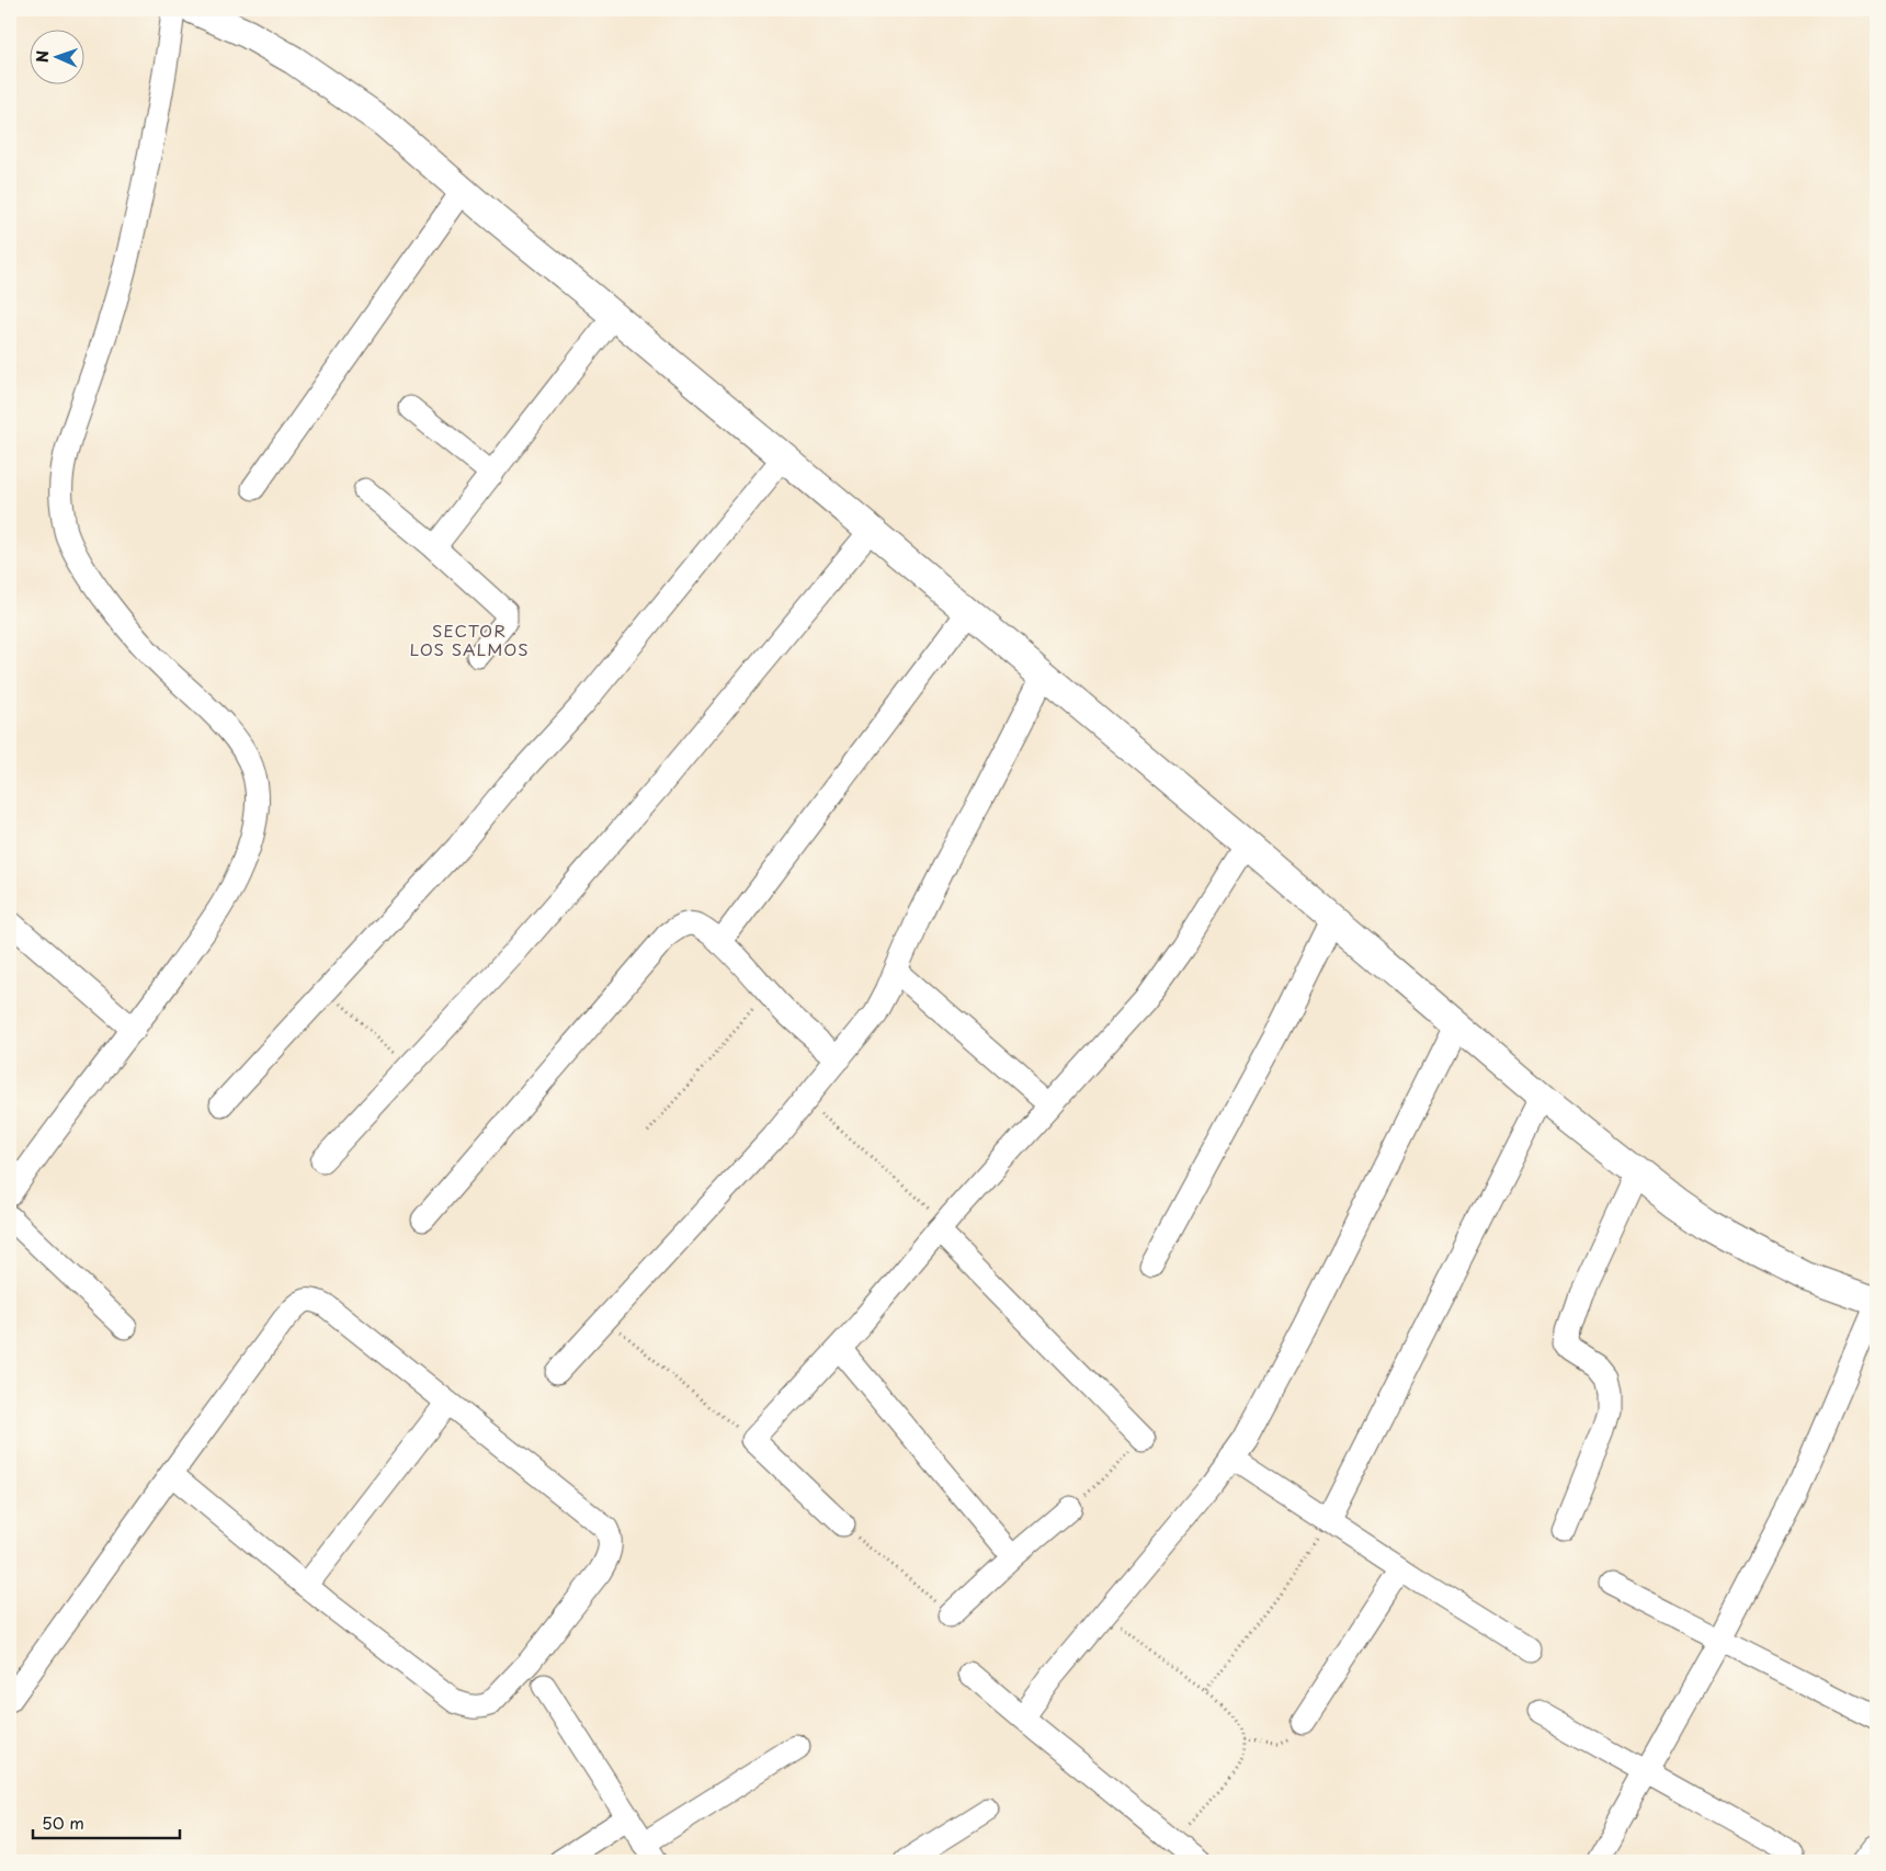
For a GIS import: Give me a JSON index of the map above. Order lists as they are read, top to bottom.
{
  "districts": ["SECTOR LOS SALMOS"],
  "scale_bar": "50 m",
  "north": "left"
}
